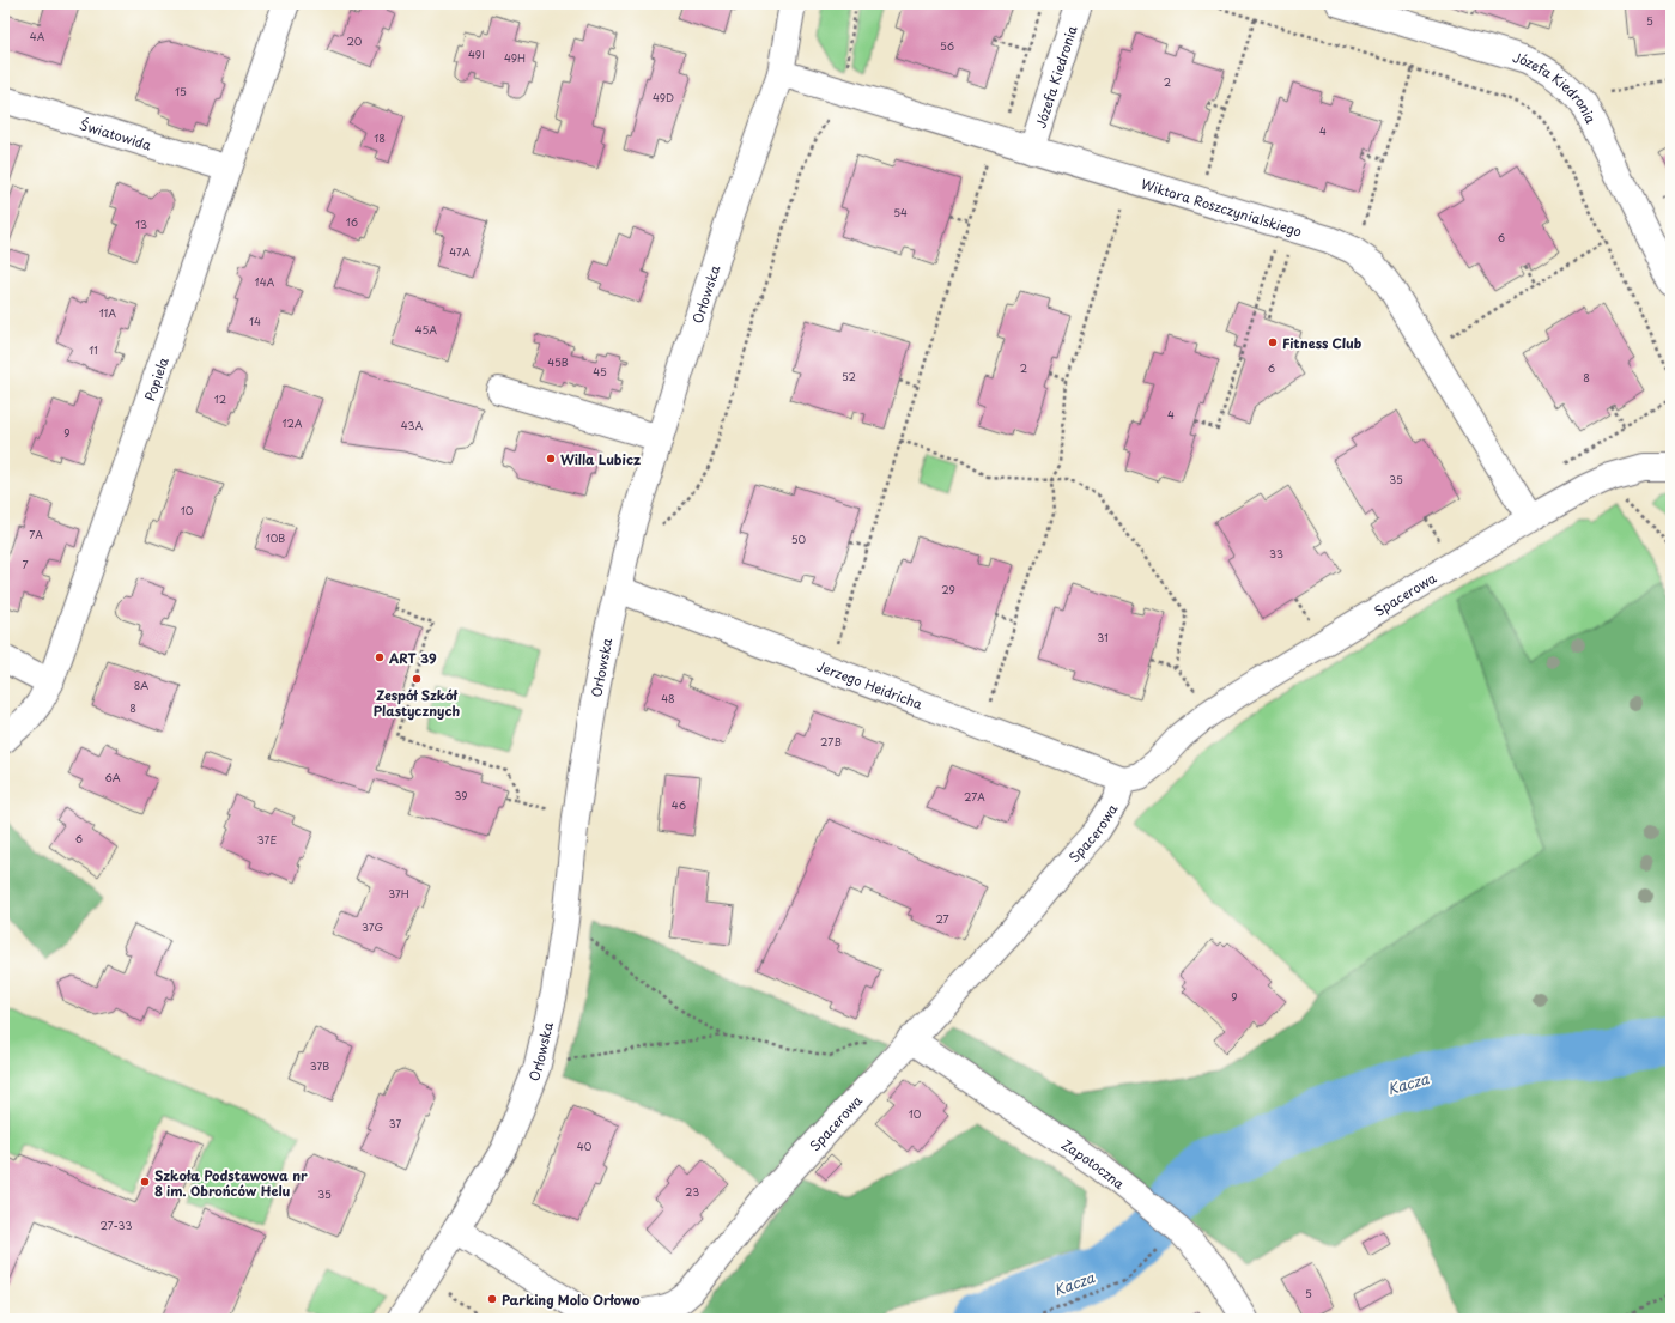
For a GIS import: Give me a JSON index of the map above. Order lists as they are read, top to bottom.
{
  "streets": {
    "street": [
      "Józefa Kiedronia",
      "Światowida",
      "Wiktora Roszczynialskiego",
      "Orłowska",
      "Popiela",
      "Spacerowa",
      "Jerzego Heidricha",
      "Zapotoczna"
    ]
  },
  "crossings": [
    ["Józefa Kiedronia", "Wiktora Roszczynialskiego"],
    ["Światowida", "Popiela"],
    ["Wiktora Roszczynialskiego", "Orłowska"],
    ["Wiktora Roszczynialskiego", "Spacerowa"],
    ["Orłowska", "Jerzego Heidricha"],
    ["Spacerowa", "Jerzego Heidricha"],
    ["Spacerowa", "Zapotoczna"]
  ],
  "water": ["Kacza"],
  "places": [
    "Fitness Club",
    "Willa Lubicz",
    "ART 39",
    "Zespół Szkół Plastycznych",
    "Szkoła Podstawowa nr 8 im. Obrońców Helu",
    "Parking Molo Orłowo"
  ],
  "house_numbers": [
    "5",
    "4A",
    "20",
    "56",
    "49I",
    "49H",
    "2",
    "15",
    "49D",
    "4",
    "18",
    "54",
    "16",
    "13",
    "6",
    "47A",
    "14A",
    "11A",
    "14",
    "45A",
    "11",
    "45B",
    "2",
    "6",
    "45",
    "52",
    "8",
    "12",
    "4",
    "12A",
    "43A",
    "9",
    "35",
    "10",
    "7A",
    "10B",
    "50",
    "33",
    "7",
    "29",
    "31",
    "8A",
    "48",
    "8",
    "27B",
    "6A",
    "39",
    "27A",
    "46",
    "6",
    "37E",
    "37H",
    "27",
    "37G",
    "9",
    "37B",
    "10",
    "37",
    "40",
    "23",
    "35",
    "27-33",
    "5"
  ]
}
